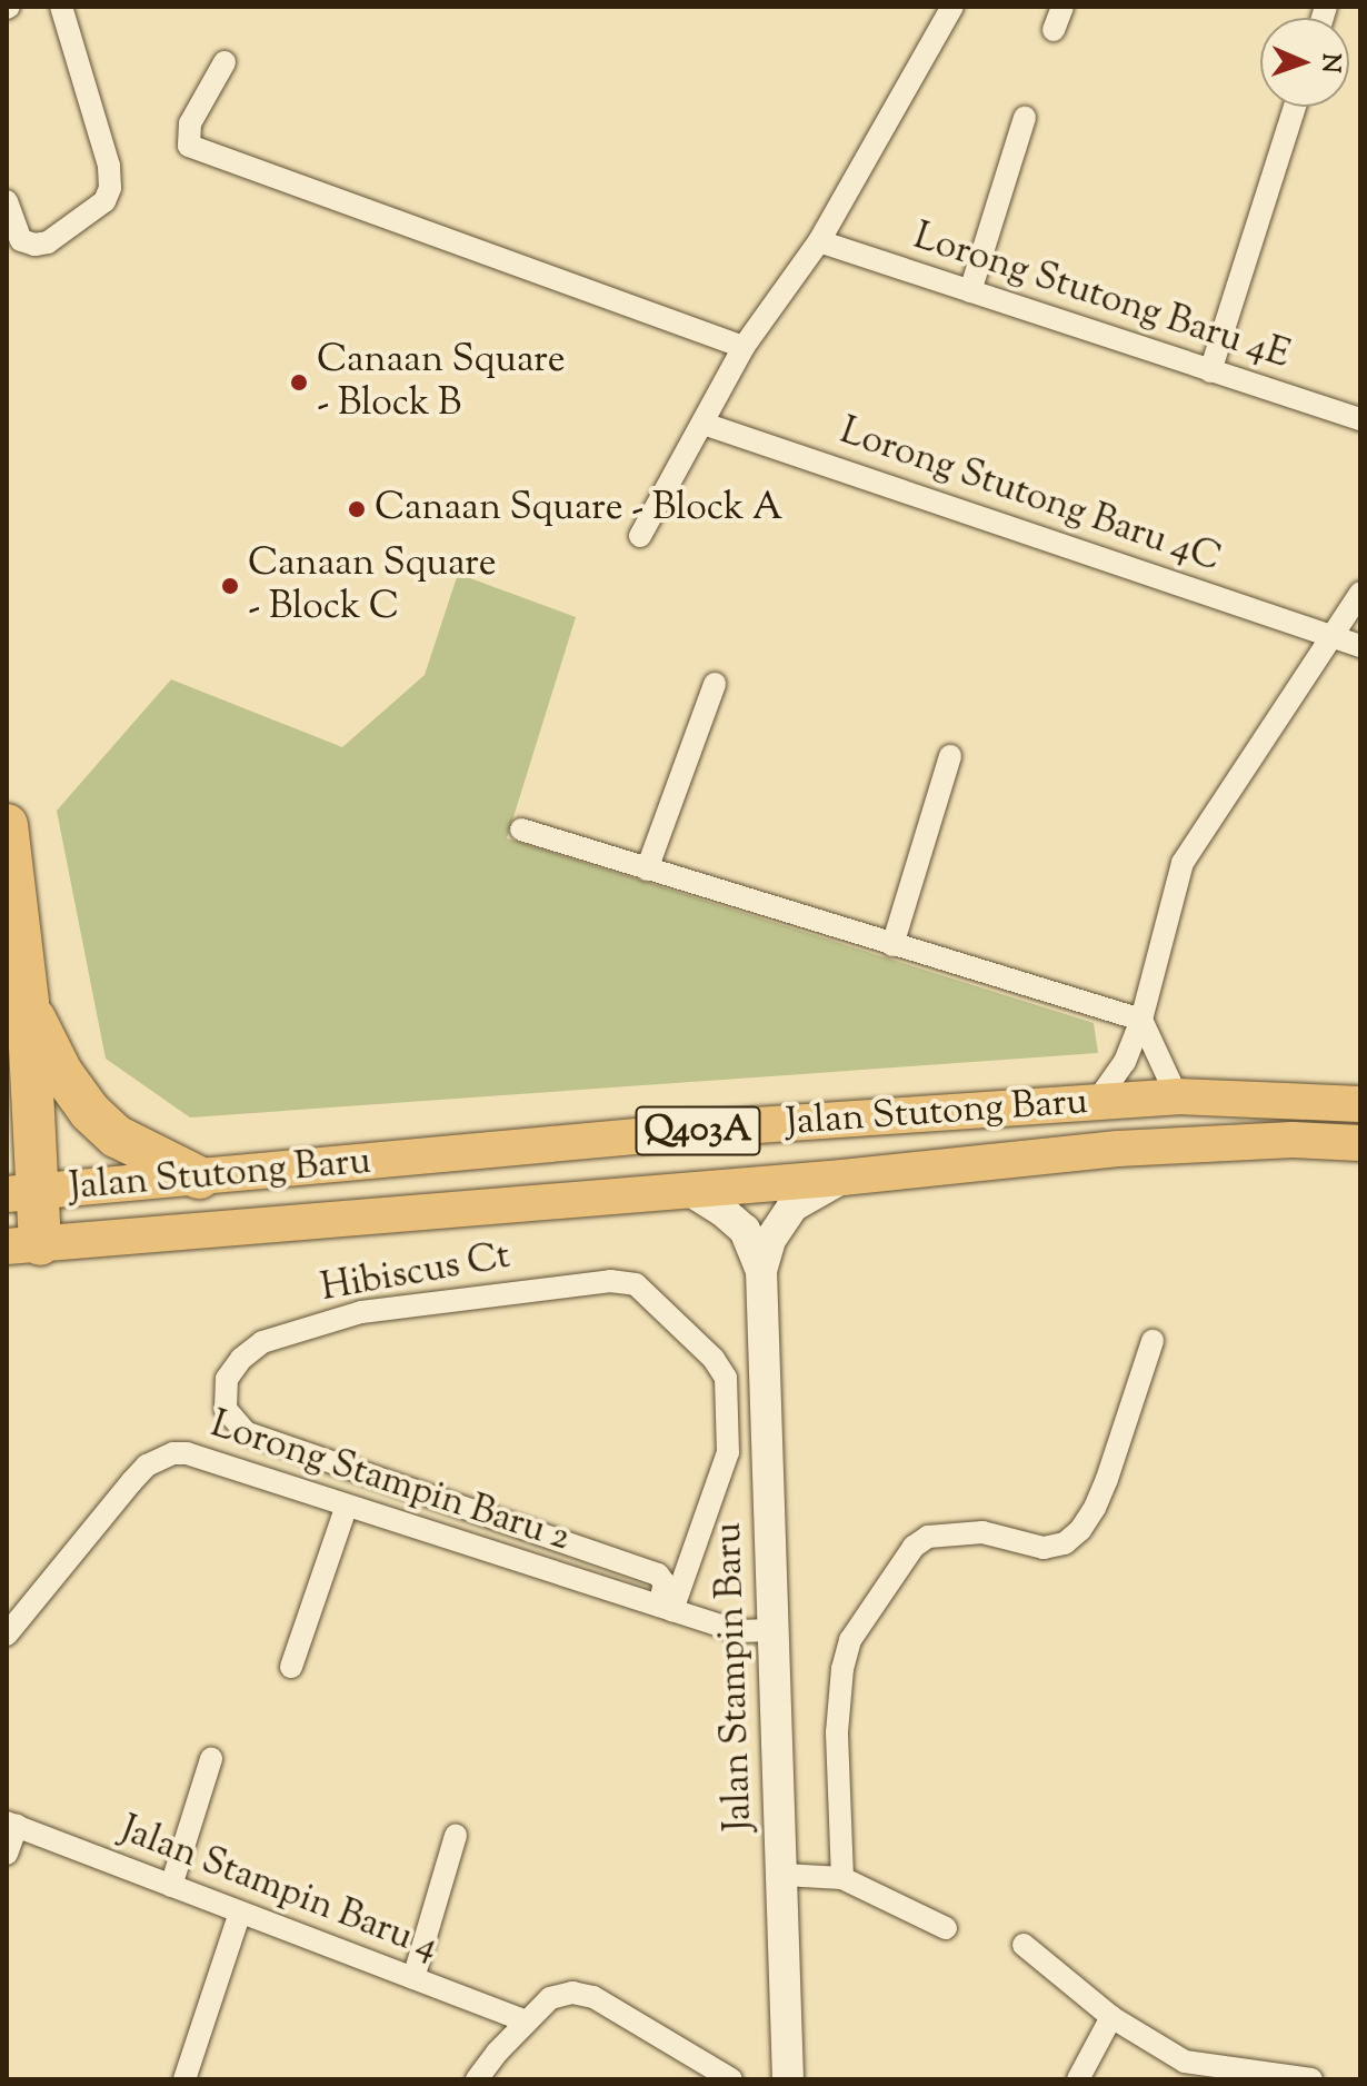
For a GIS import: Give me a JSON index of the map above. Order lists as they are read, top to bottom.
{
  "streets": {
    "highway": ["Jalan Stutong Baru"],
    "main road": ["Q403A"],
    "street": [
      "Lorong Stutong Baru 4E",
      "Lorong Stutong Baru 4C",
      "Hibiscus Ct",
      "Lorong Stampin Baru 2",
      "Jalan Stampin Baru",
      "Jalan Stampin Baru 4"
    ]
  },
  "crossings": [
    ["Jalan Stutong Baru", "Jalan Stampin Baru"],
    ["Hibiscus Ct", "Lorong Stampin Baru 2"],
    ["Lorong Stampin Baru 2", "Jalan Stampin Baru"]
  ],
  "places": ["Canaan Square - Block B", "Canaan Square - Block A", "Canaan Square - Block C"],
  "north": "right"
}
